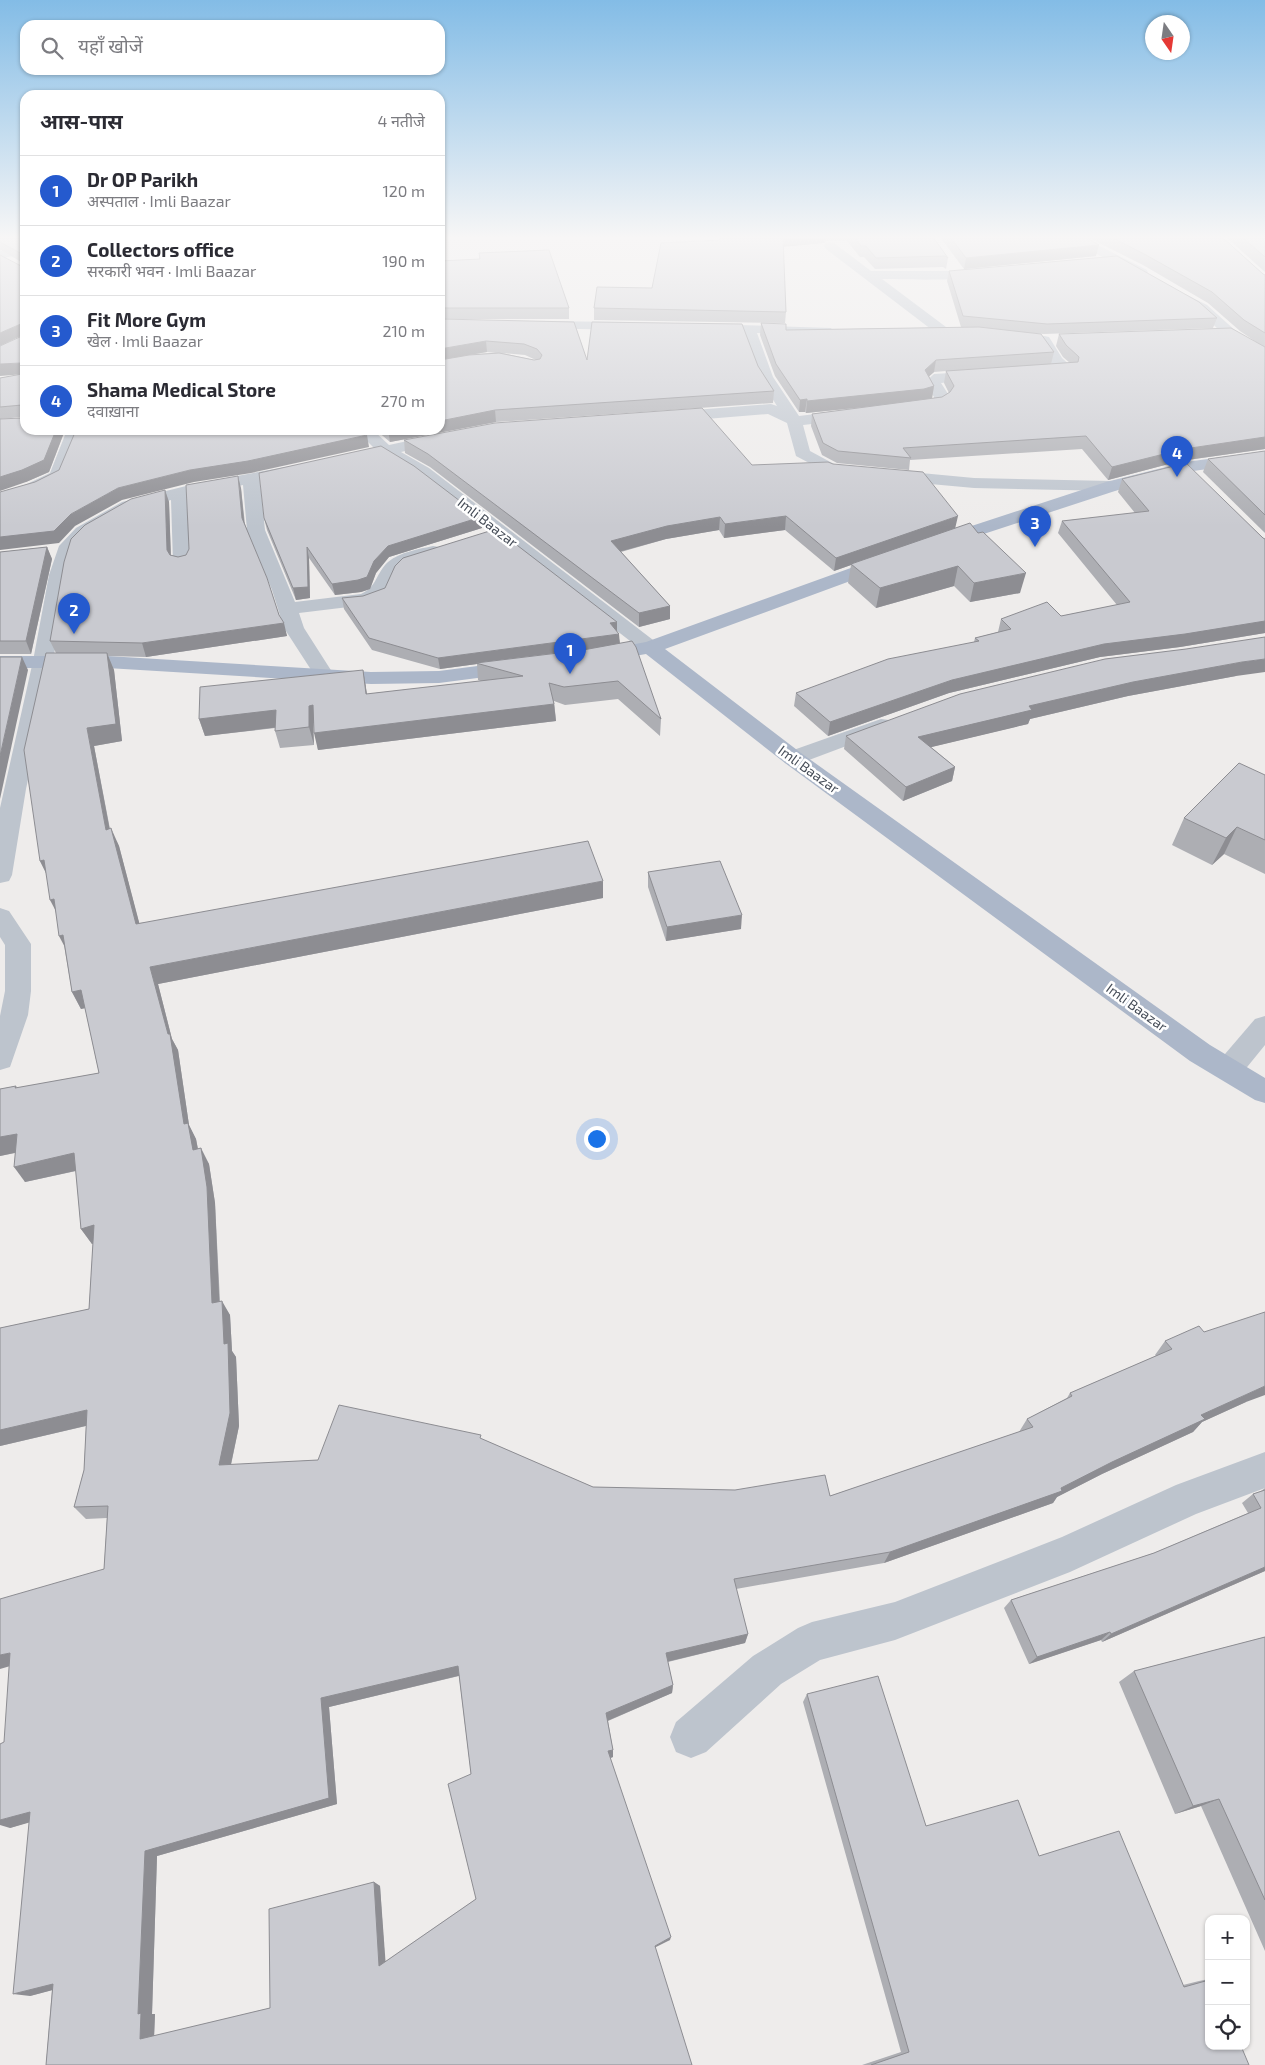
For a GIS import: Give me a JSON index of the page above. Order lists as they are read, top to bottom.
{
  "streets": {
    "main road": ["Imli Baazar"]
  },
  "north": "bottom",
  "page": {
    "search": "यहाँ खोजें",
    "heading": ["आस-पास", "4 नतीजे"],
    "list": [
      {
        "mark": "1",
        "name": "Dr OP Parikh",
        "note": "अस्पताल · Imli Baazar",
        "value": "120 m"
      },
      {
        "mark": "2",
        "name": "Collectors office",
        "note": "सरकारी भवन · Imli Baazar",
        "value": "190 m"
      },
      {
        "mark": "3",
        "name": "Fit More Gym",
        "note": "खेल · Imli Baazar",
        "value": "210 m"
      },
      {
        "mark": "4",
        "name": "Shama Medical Store",
        "note": "दवाख़ाना",
        "value": "270 m"
      }
    ],
    "pins": [
      "4",
      "3",
      "2",
      "1"
    ],
    "map_buttons": ["+", "−"]
  }
}
